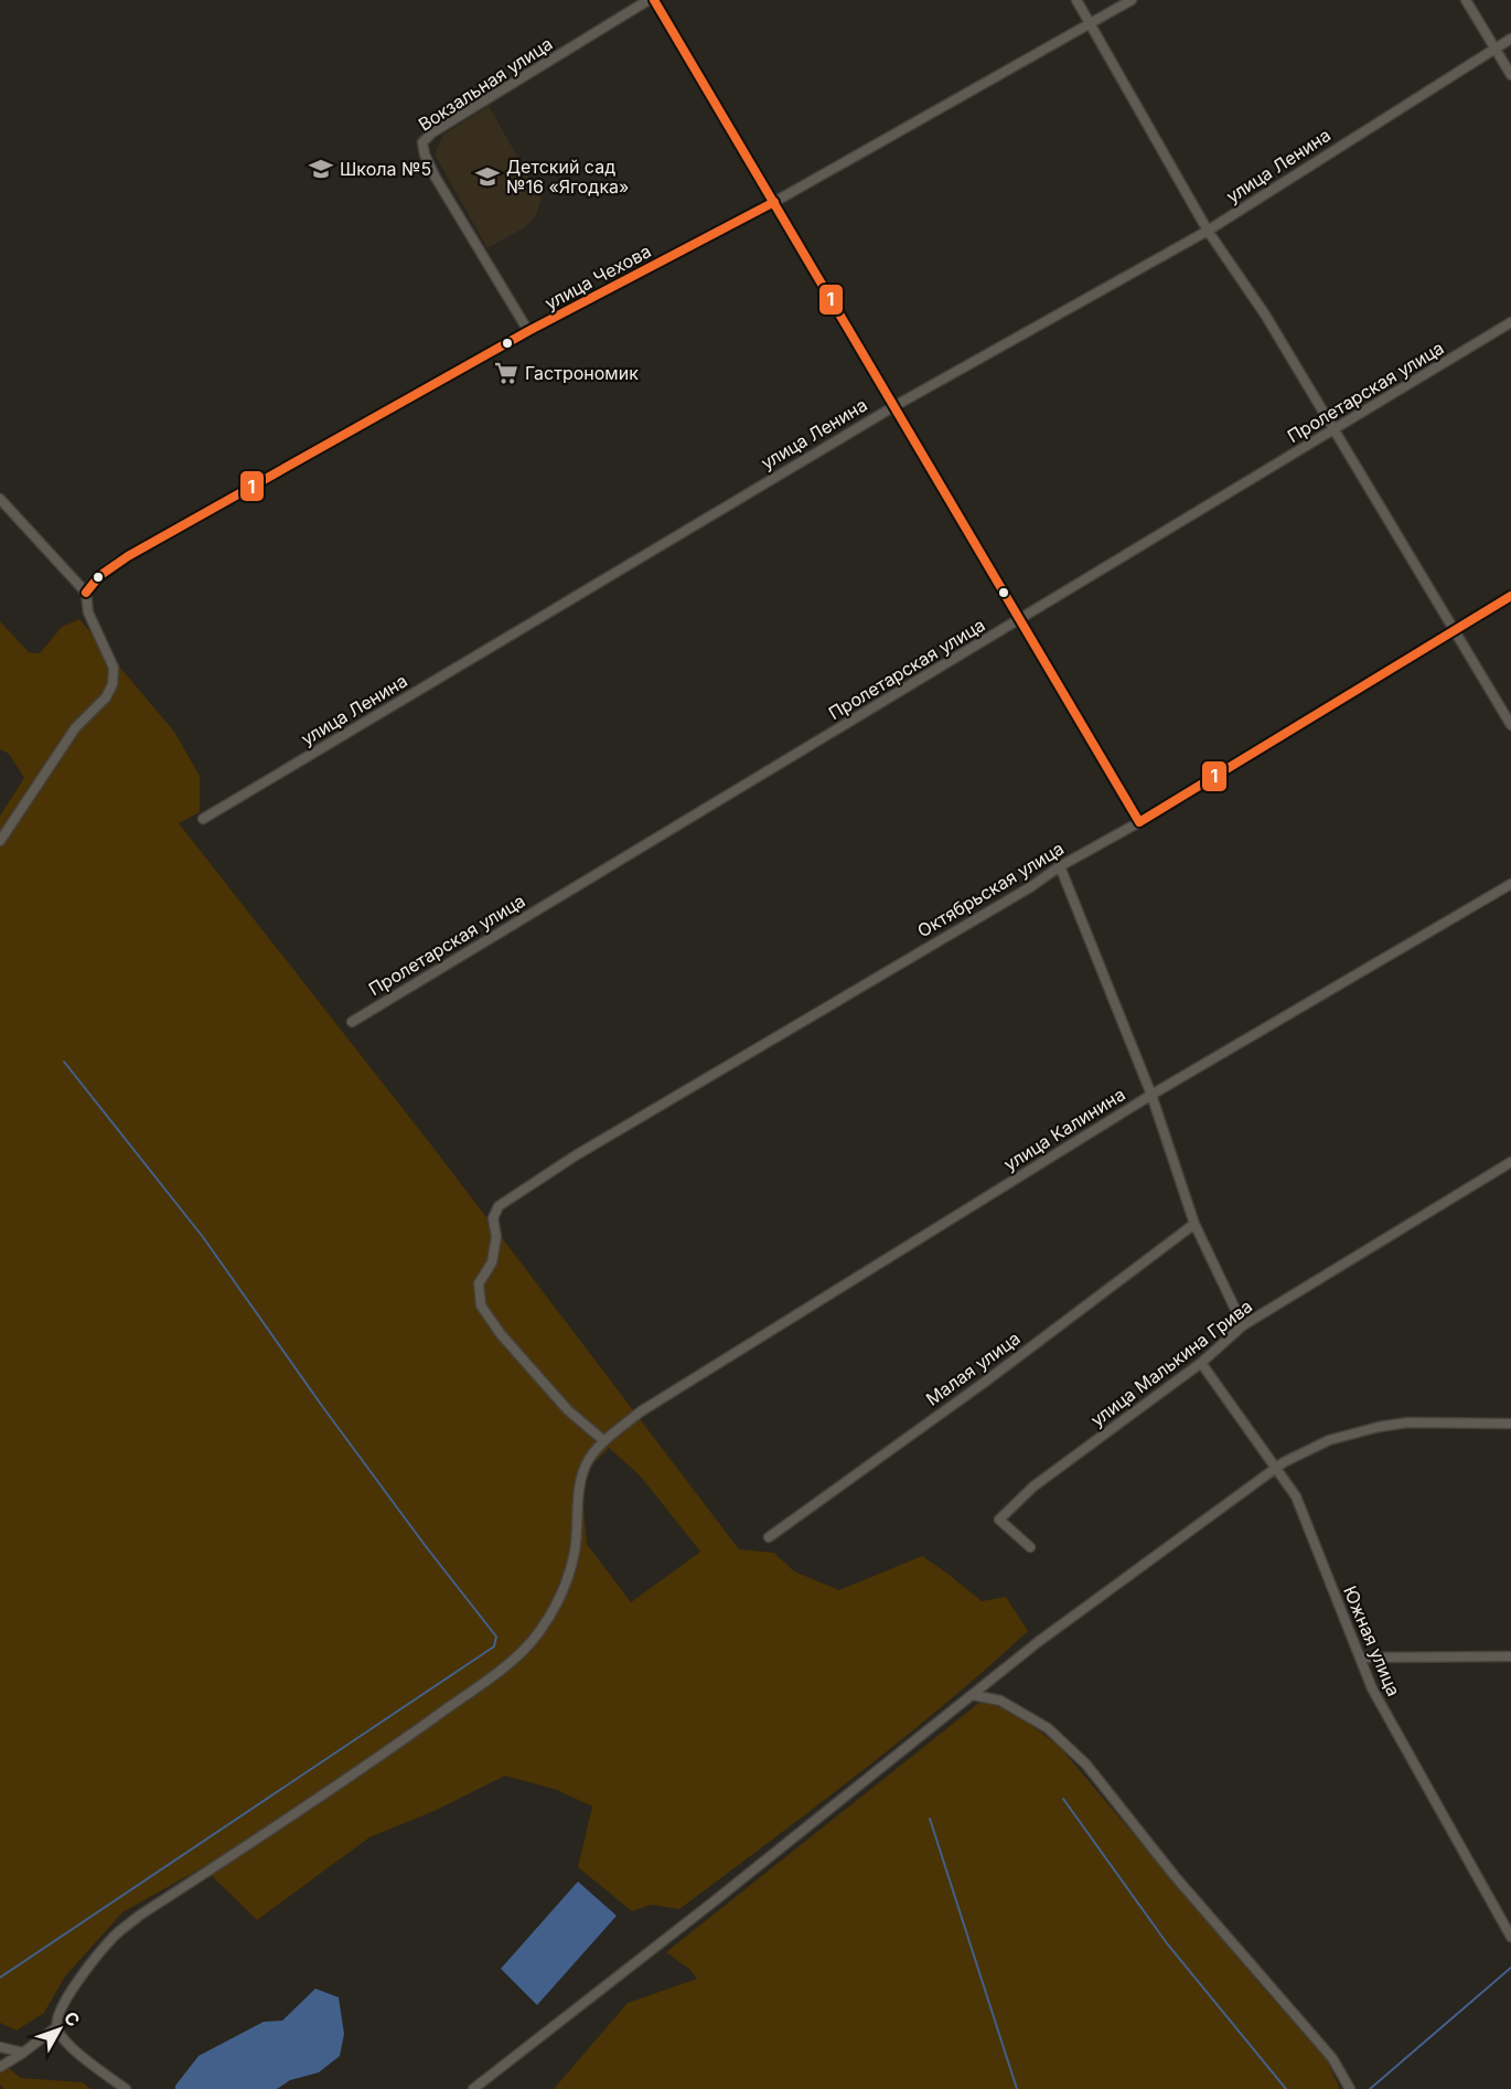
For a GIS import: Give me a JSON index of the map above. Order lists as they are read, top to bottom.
{
  "streets": {
    "street": [
      "Вокзальная улица",
      "улица Ленина",
      "улица Чехова",
      "Пролетарская улица",
      "Октябрьская улица",
      "улица Калинина",
      "улица Малькина Грива",
      "Малая улица",
      "Южная улица"
    ]
  },
  "crossings": [
    ["Вокзальная улица", "улица Чехова"],
    ["Октябрьская улица", "улица Калинина"],
    ["улица Малькина Грива", "Южная улица"]
  ],
  "places": {
    "school or university": ["Школа №5", "Детский сад №16 «Ягодка»"],
    "supermarket": ["Гастрономик"]
  },
  "lines": ["transit line 1"],
  "north": "top right"
}
